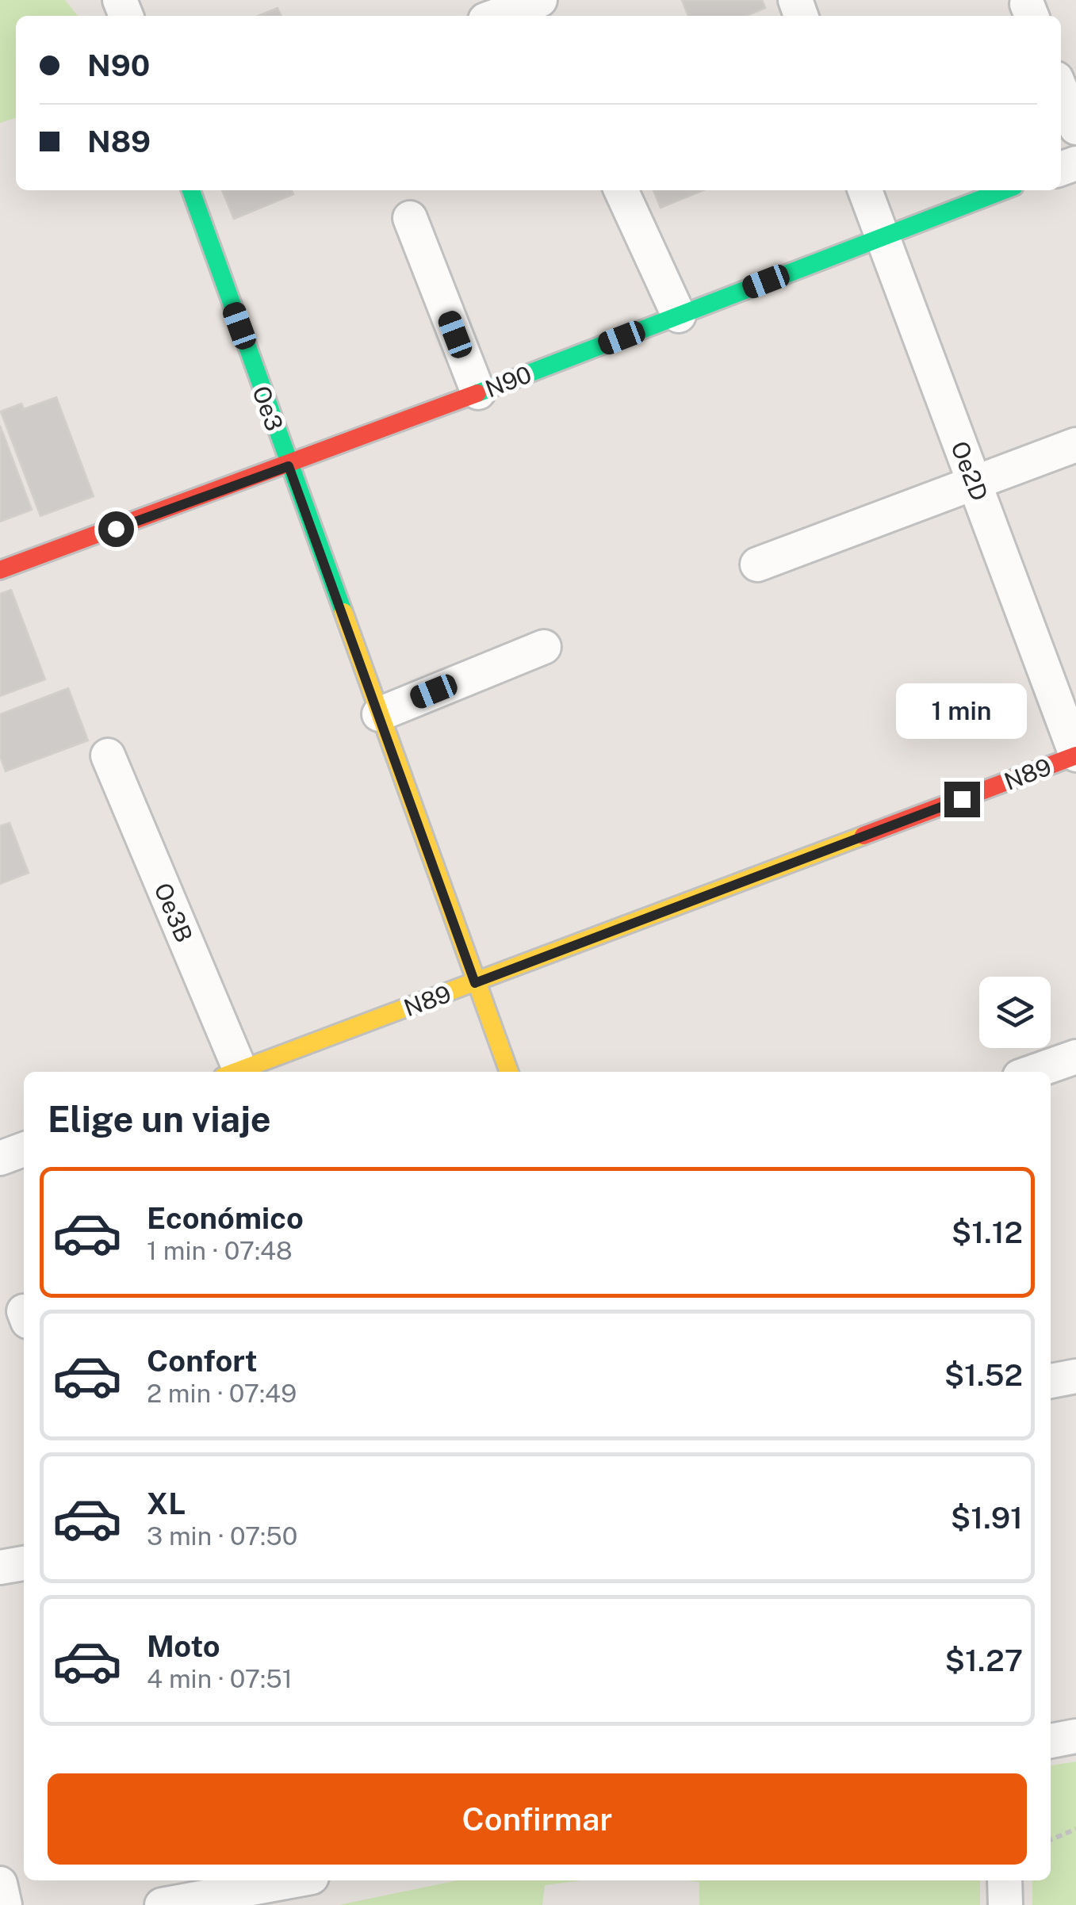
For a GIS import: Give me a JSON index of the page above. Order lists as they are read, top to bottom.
{
  "streets": {
    "street": [
      "N90",
      "Oe3",
      "Oe2D",
      "N89",
      "Oe3B"
    ]
  },
  "crossings": [
    ["N90", "Oe3"],
    ["N90", "Oe2D"],
    ["Oe3", "N89"],
    ["Oe2D", "N89"]
  ],
  "page": {
    "banner": ["N90", "N89"],
    "bubble": "1 min",
    "heading": "Elige un viaje",
    "list": [
      {
        "name": "Económico",
        "note": "1 min · 07:48",
        "value": "$1.12"
      },
      {
        "name": "Confort",
        "note": "2 min · 07:49",
        "value": "$1.52"
      },
      {
        "name": "XL",
        "note": "3 min · 07:50",
        "value": "$1.91"
      },
      {
        "name": "Moto",
        "note": "4 min · 07:51",
        "value": "$1.27"
      }
    ],
    "buttons": "Confirmar"
  }
}
